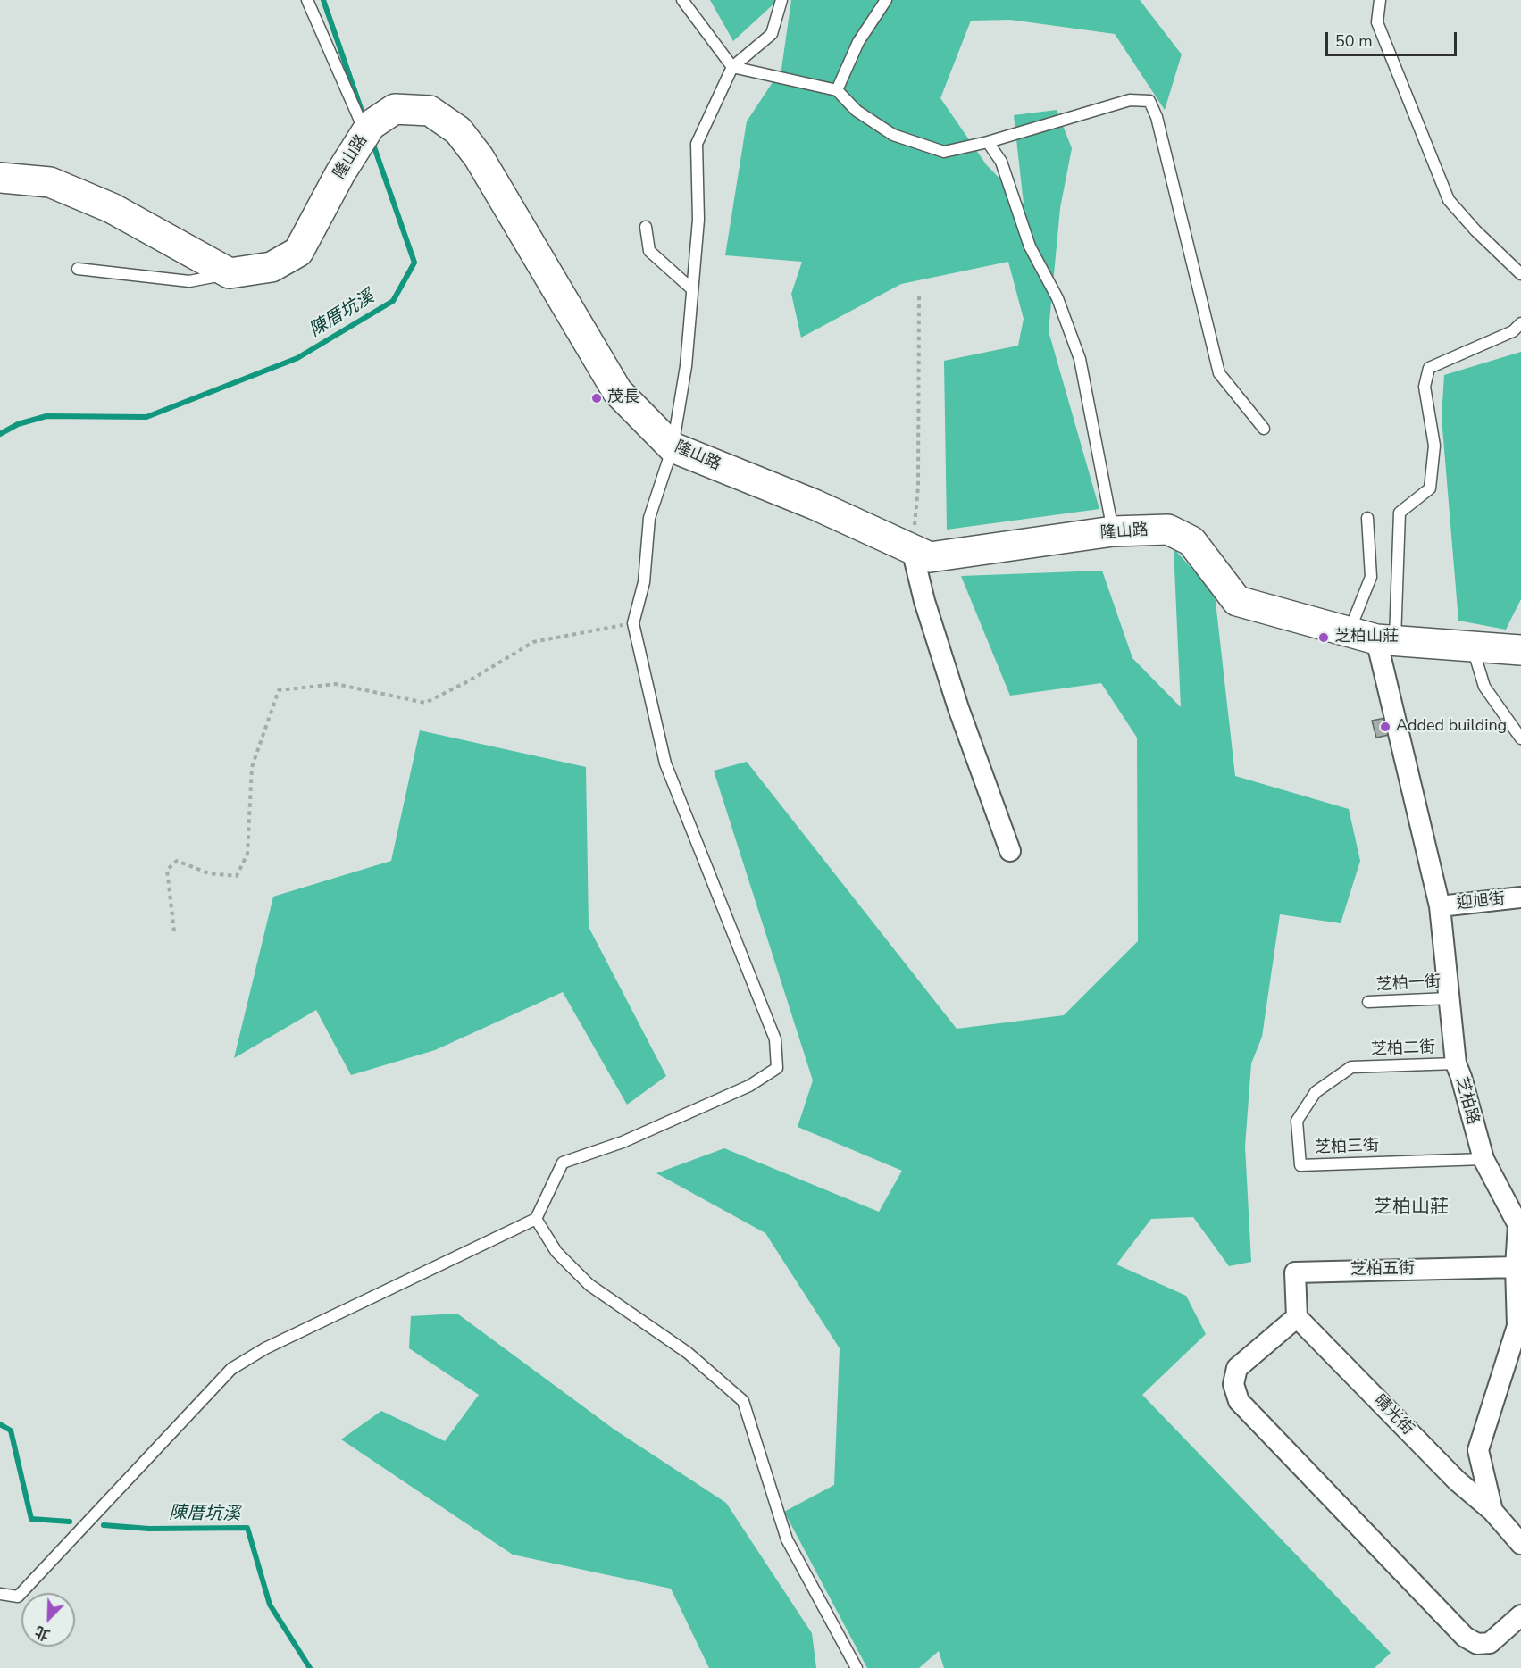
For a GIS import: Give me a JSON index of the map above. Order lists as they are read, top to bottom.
{
  "streets": {
    "street": [
      "隆山路",
      "迎旭街",
      "芝柏路",
      "芝柏五街",
      "晴光街"
    ],
    "lane": ["芝柏一街", "芝柏二街", "芝柏三街"]
  },
  "crossings": [
    ["隆山路", "芝柏路"],
    ["迎旭街", "芝柏路"],
    ["芝柏一街", "芝柏路"],
    ["芝柏二街", "芝柏路"],
    ["芝柏二街", "芝柏三街"],
    ["芝柏路", "芝柏三街"],
    ["芝柏路", "芝柏五街"],
    ["芝柏路", "晴光街"],
    ["芝柏五街", "晴光街"]
  ],
  "districts": ["芝柏山莊"],
  "water": ["陳厝坑溪"],
  "places": ["茂長", "芝柏山莊", "Added building"],
  "scale_bar": "50 m",
  "north": "bottom left"
}
